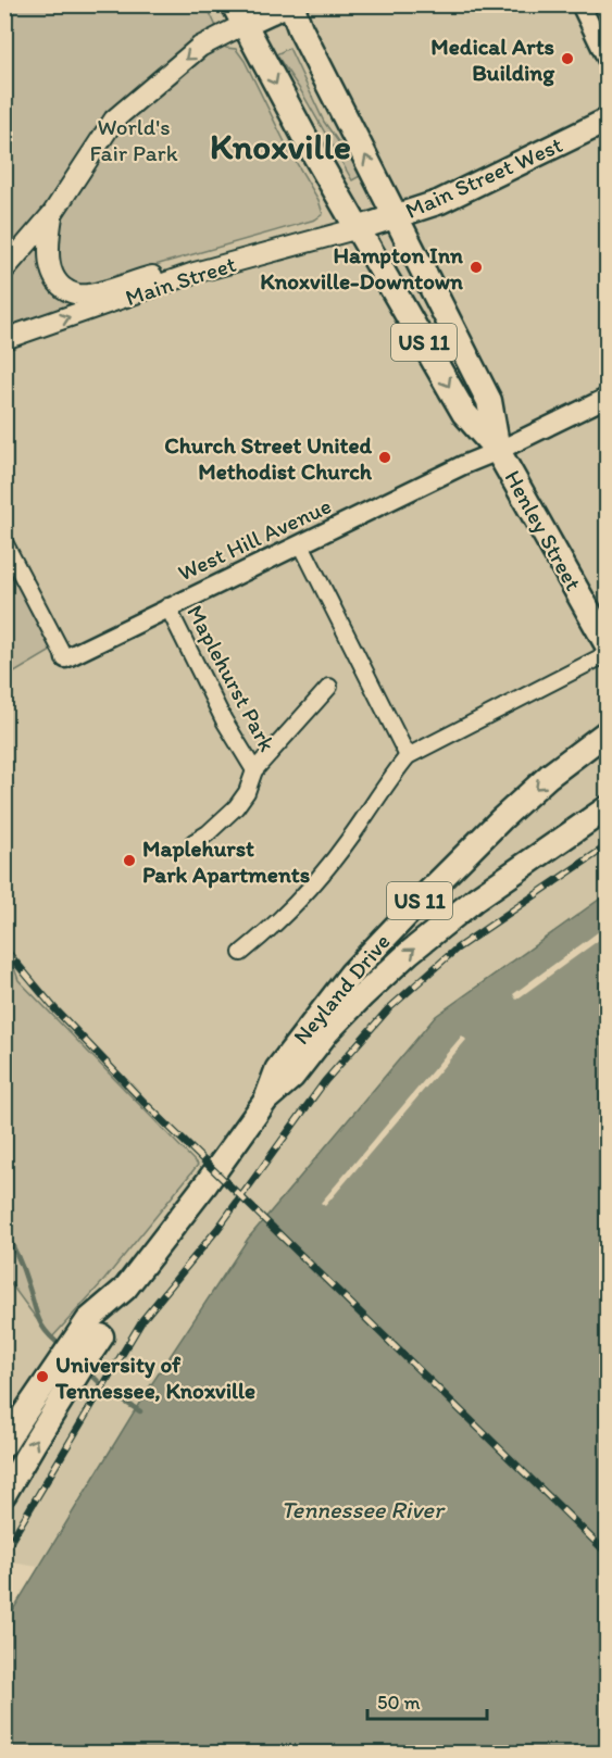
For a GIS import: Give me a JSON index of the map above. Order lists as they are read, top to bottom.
{
  "streets": {
    "highway": ["US 11", "Henley Street"],
    "main road": ["Main Street West", "Main Street", "Neyland Drive"],
    "street": ["West Hill Avenue", "Maplehurst Park"]
  },
  "crossings": [
    ["Main Street West", "Main Street"],
    ["Main Street West", "Henley Street"],
    ["Main Street", "Henley Street"],
    ["Henley Street", "West Hill Avenue"],
    ["West Hill Avenue", "Maplehurst Park"]
  ],
  "one_way": ["Main Street"],
  "districts": ["Knoxville"],
  "water": ["Tennessee River"],
  "parks": ["World's Fair Park"],
  "places": [
    "Medical Arts Building",
    "Hampton Inn Knoxville-Downtown",
    "Church Street United Methodist Church",
    "Maplehurst Park Apartments",
    "University of Tennessee, Knoxville"
  ],
  "scale_bar": "50 m"
}
